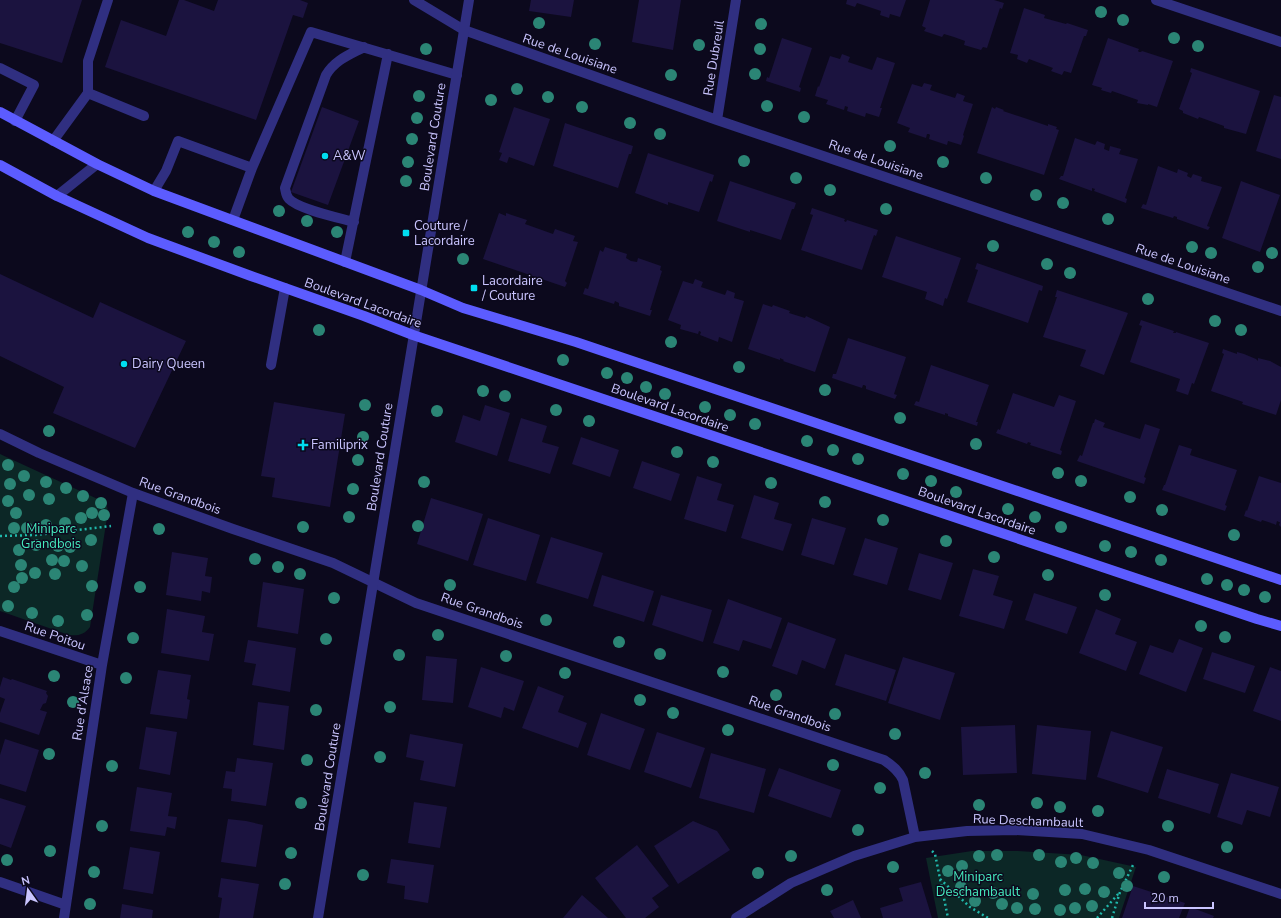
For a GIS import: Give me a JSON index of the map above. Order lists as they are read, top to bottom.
{
  "streets": {
    "main road": ["Boulevard Lacordaire"],
    "street": [
      "Rue de Louisiane",
      "Rue Dubreuil",
      "Boulevard Couture",
      "Rue Grandbois",
      "Rue Poitou",
      "Rue d'Alsace",
      "Rue Deschambault"
    ]
  },
  "crossings": [
    ["Rue de Louisiane", "Rue Dubreuil"],
    ["Rue de Louisiane", "Boulevard Couture"],
    ["Boulevard Couture", "Boulevard Lacordaire"],
    ["Boulevard Couture", "Rue Grandbois"],
    ["Rue Grandbois", "Rue d'Alsace"],
    ["Rue Grandbois", "Rue Deschambault"],
    ["Rue Poitou", "Rue d'Alsace"]
  ],
  "parks": ["Miniparc Grandbois", "Miniparc Deschambault"],
  "places": {
    "other": ["A&W", "Dairy Queen"],
    "transit": ["Couture / Lacordaire", "Lacordaire / Couture"],
    "health": ["Familiprix"]
  },
  "scale_bar": "20 m",
  "north": "top"
}
